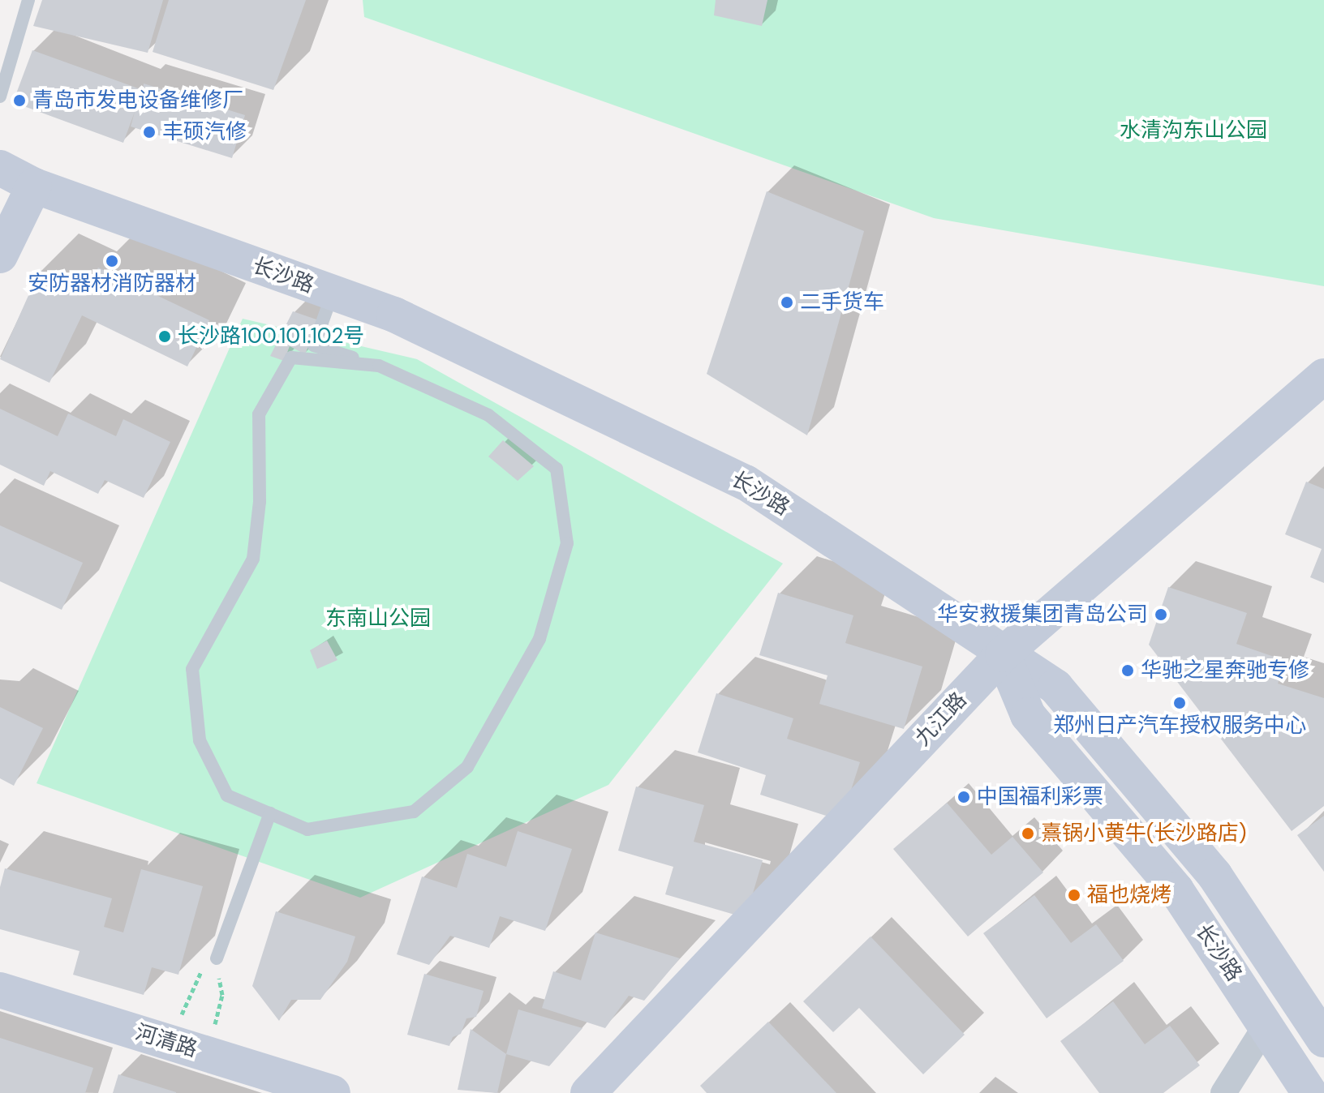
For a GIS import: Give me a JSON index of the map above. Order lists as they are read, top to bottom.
{
  "streets": {
    "main road": ["长沙路", "九江路", "河清路"]
  },
  "crossings": [
    ["长沙路", "九江路"]
  ],
  "parks": ["水清沟东山公园", "东南山公园"],
  "places": [
    "青岛市发电设备维修厂",
    "丰硕汽修",
    "安防器材消防器材",
    "二手货车",
    "长沙路100.101.102号",
    "华安救援集团青岛公司",
    "华驰之星奔驰专修",
    "郑州日产汽车授权服务中心",
    "中国福利彩票",
    "熹锅小黄牛(长沙路店)",
    "福也烧烤"
  ]
}
